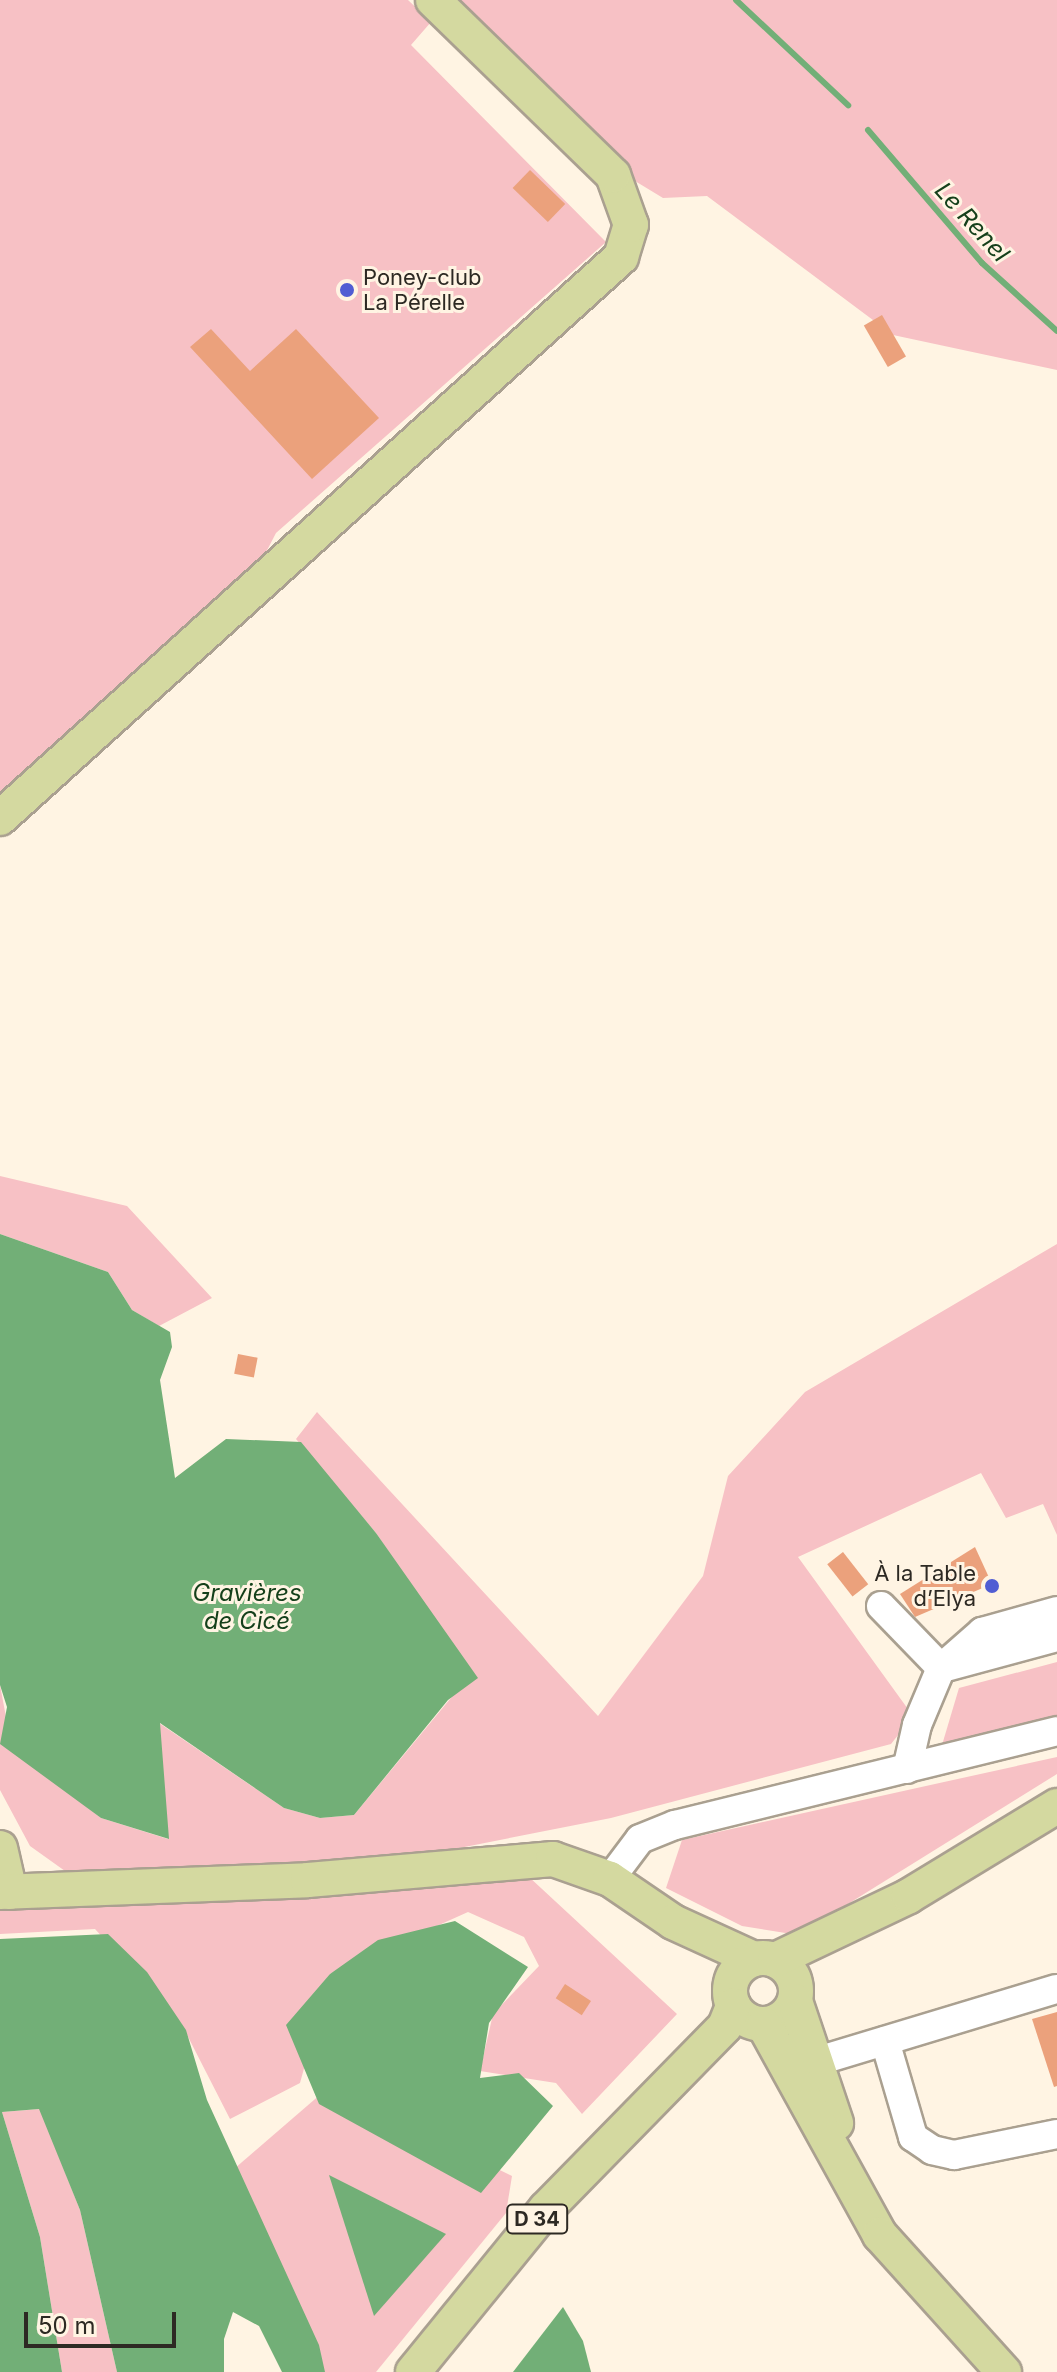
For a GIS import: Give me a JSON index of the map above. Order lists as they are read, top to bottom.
{
  "streets": {
    "main road": ["D 34"]
  },
  "water": ["Le Renel", "Gravières de Cicé"],
  "places": ["Poney-club La Pérelle", "À la Table d’Elya"],
  "scale_bar": "50 m"
}
